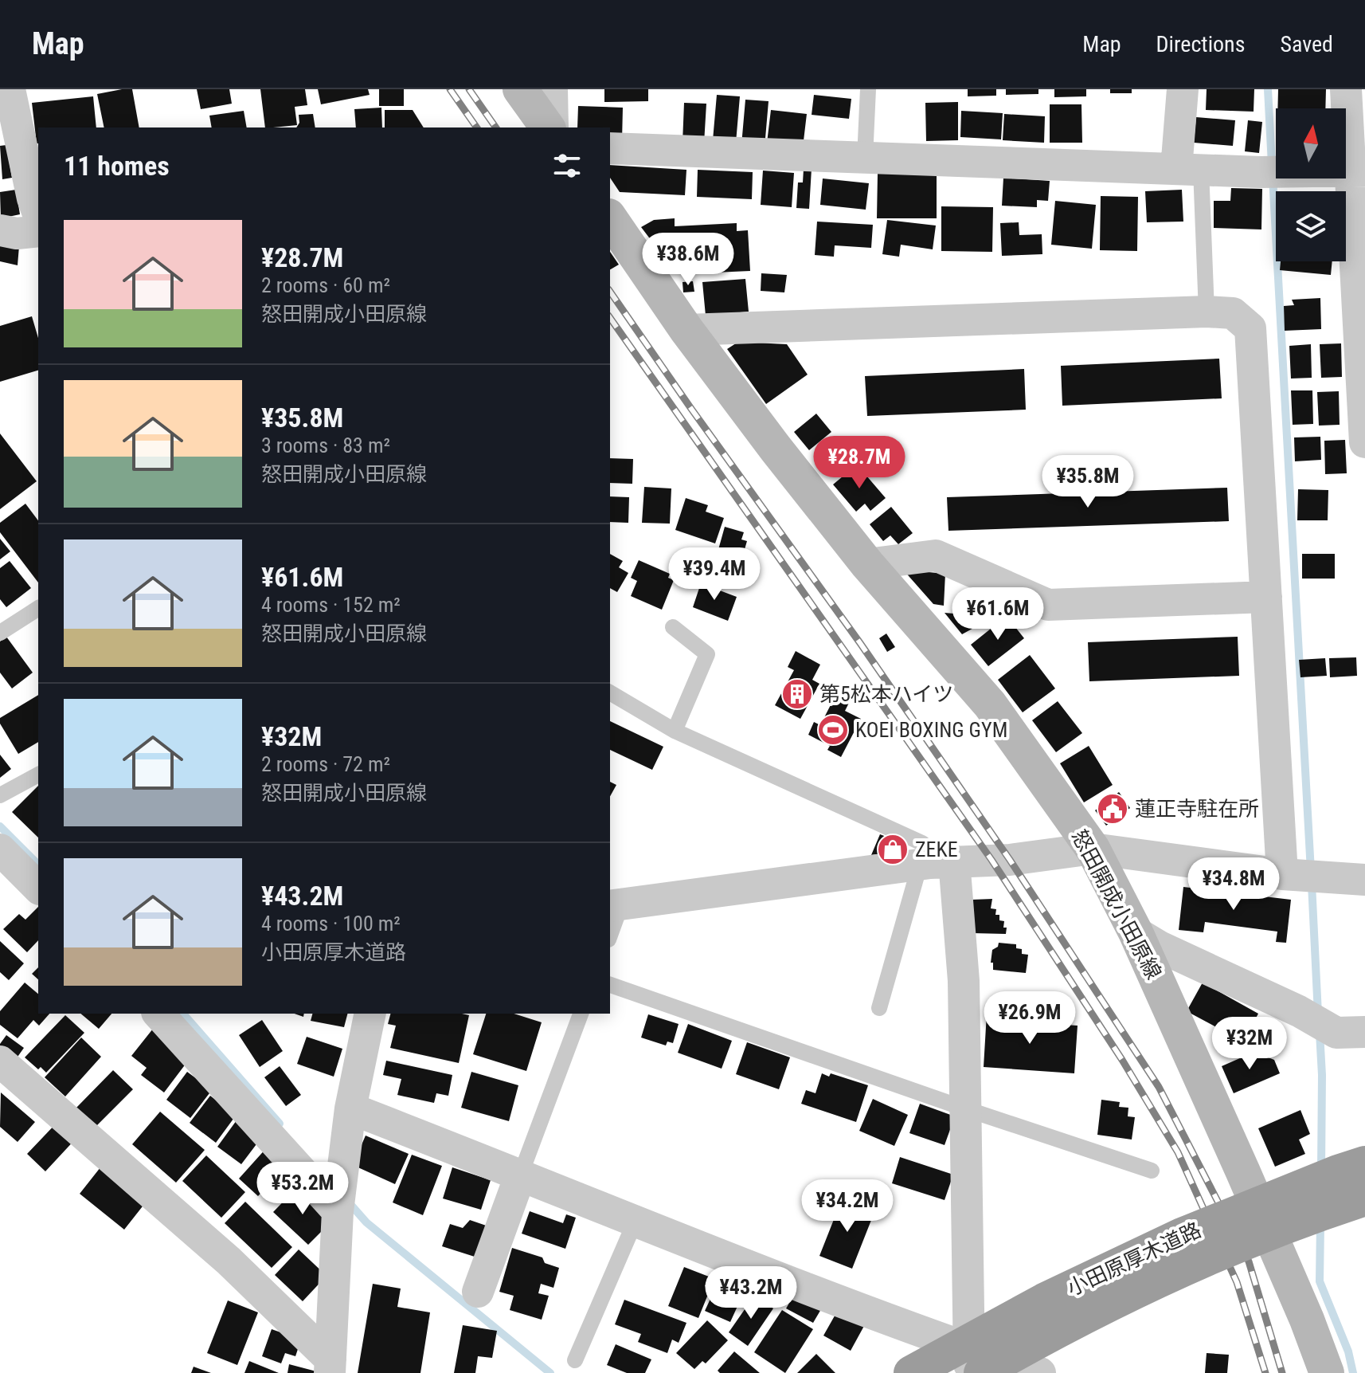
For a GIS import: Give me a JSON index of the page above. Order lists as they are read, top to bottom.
{
  "streets": {
    "highway": ["小田原厚木道路"],
    "main road": ["怒田開成小田原線"]
  },
  "places": {
    "building": ["第5松本ハイツ"],
    "sports": ["KOEI BOXING GYM"],
    "public building": ["蓮正寺駐在所"],
    "shop": ["ZEKE"]
  },
  "north": "top",
  "page": {
    "header": "Map",
    "nav": ["Map", "Directions", "Saved"],
    "heading": "11 homes",
    "list": [
      {
        "name": "¥28.7M",
        "note": "2 rooms · 60 m² · 怒田開成小田原線"
      },
      {
        "name": "¥35.8M",
        "note": "3 rooms · 83 m² · 怒田開成小田原線"
      },
      {
        "name": "¥61.6M",
        "note": "4 rooms · 152 m² · 怒田開成小田原線"
      },
      {
        "name": "¥32M",
        "note": "2 rooms · 72 m² · 怒田開成小田原線"
      },
      {
        "name": "¥43.2M",
        "note": "4 rooms · 100 m² · 小田原厚木道路"
      }
    ],
    "price": [
      "¥38.6M",
      "¥28.7M",
      "¥35.8M",
      "¥39.4M",
      "¥61.6M",
      "¥34.8M",
      "¥26.9M",
      "¥32M",
      "¥53.2M",
      "¥34.2M",
      "¥43.2M"
    ]
  }
}
